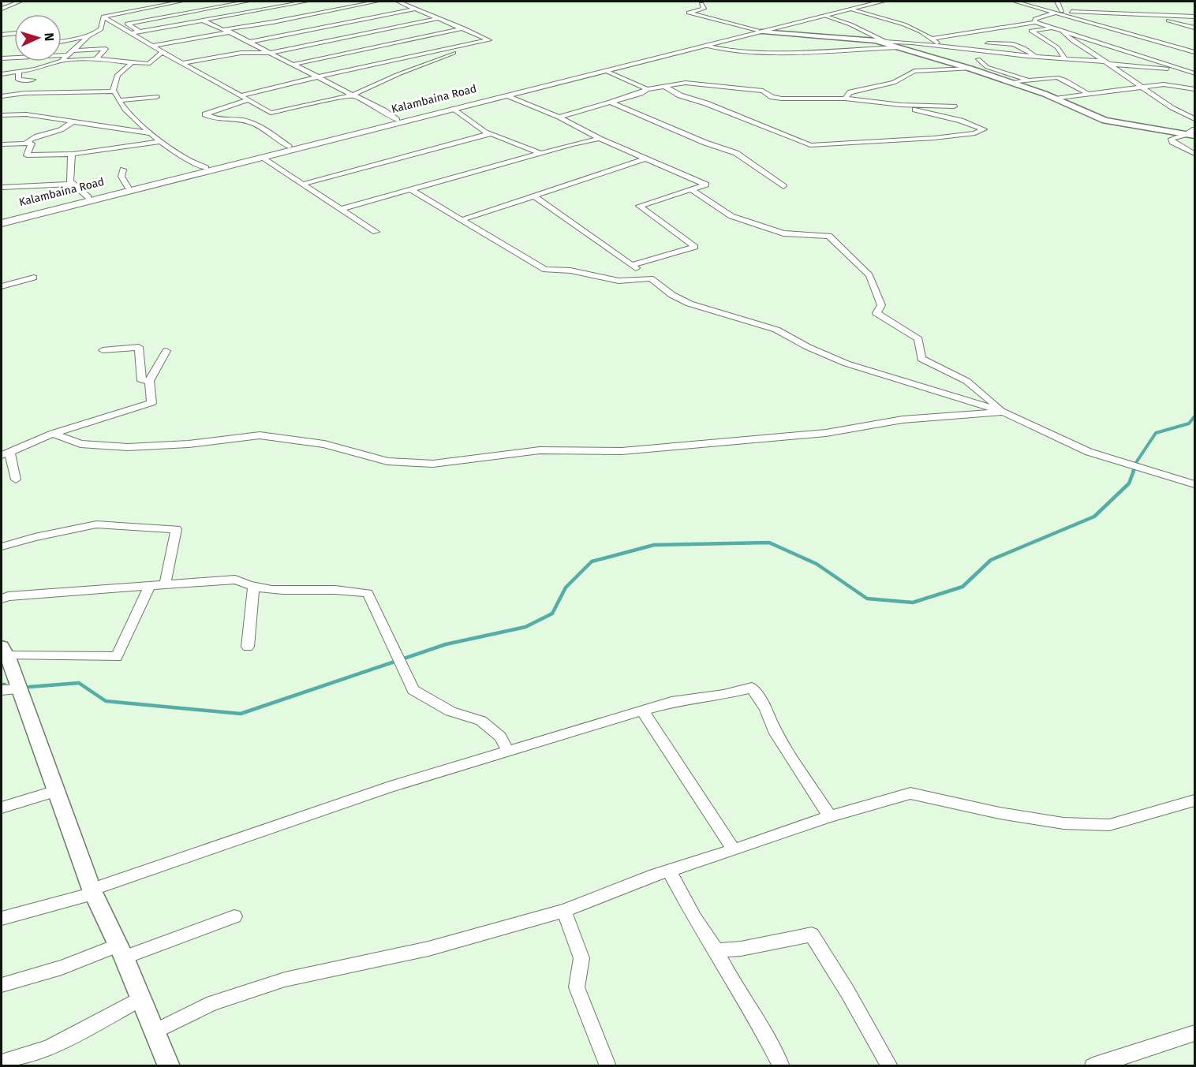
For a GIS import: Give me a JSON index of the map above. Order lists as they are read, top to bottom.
{
  "streets": {
    "main road": ["Kalambaina Road"]
  },
  "north": "right"
}
